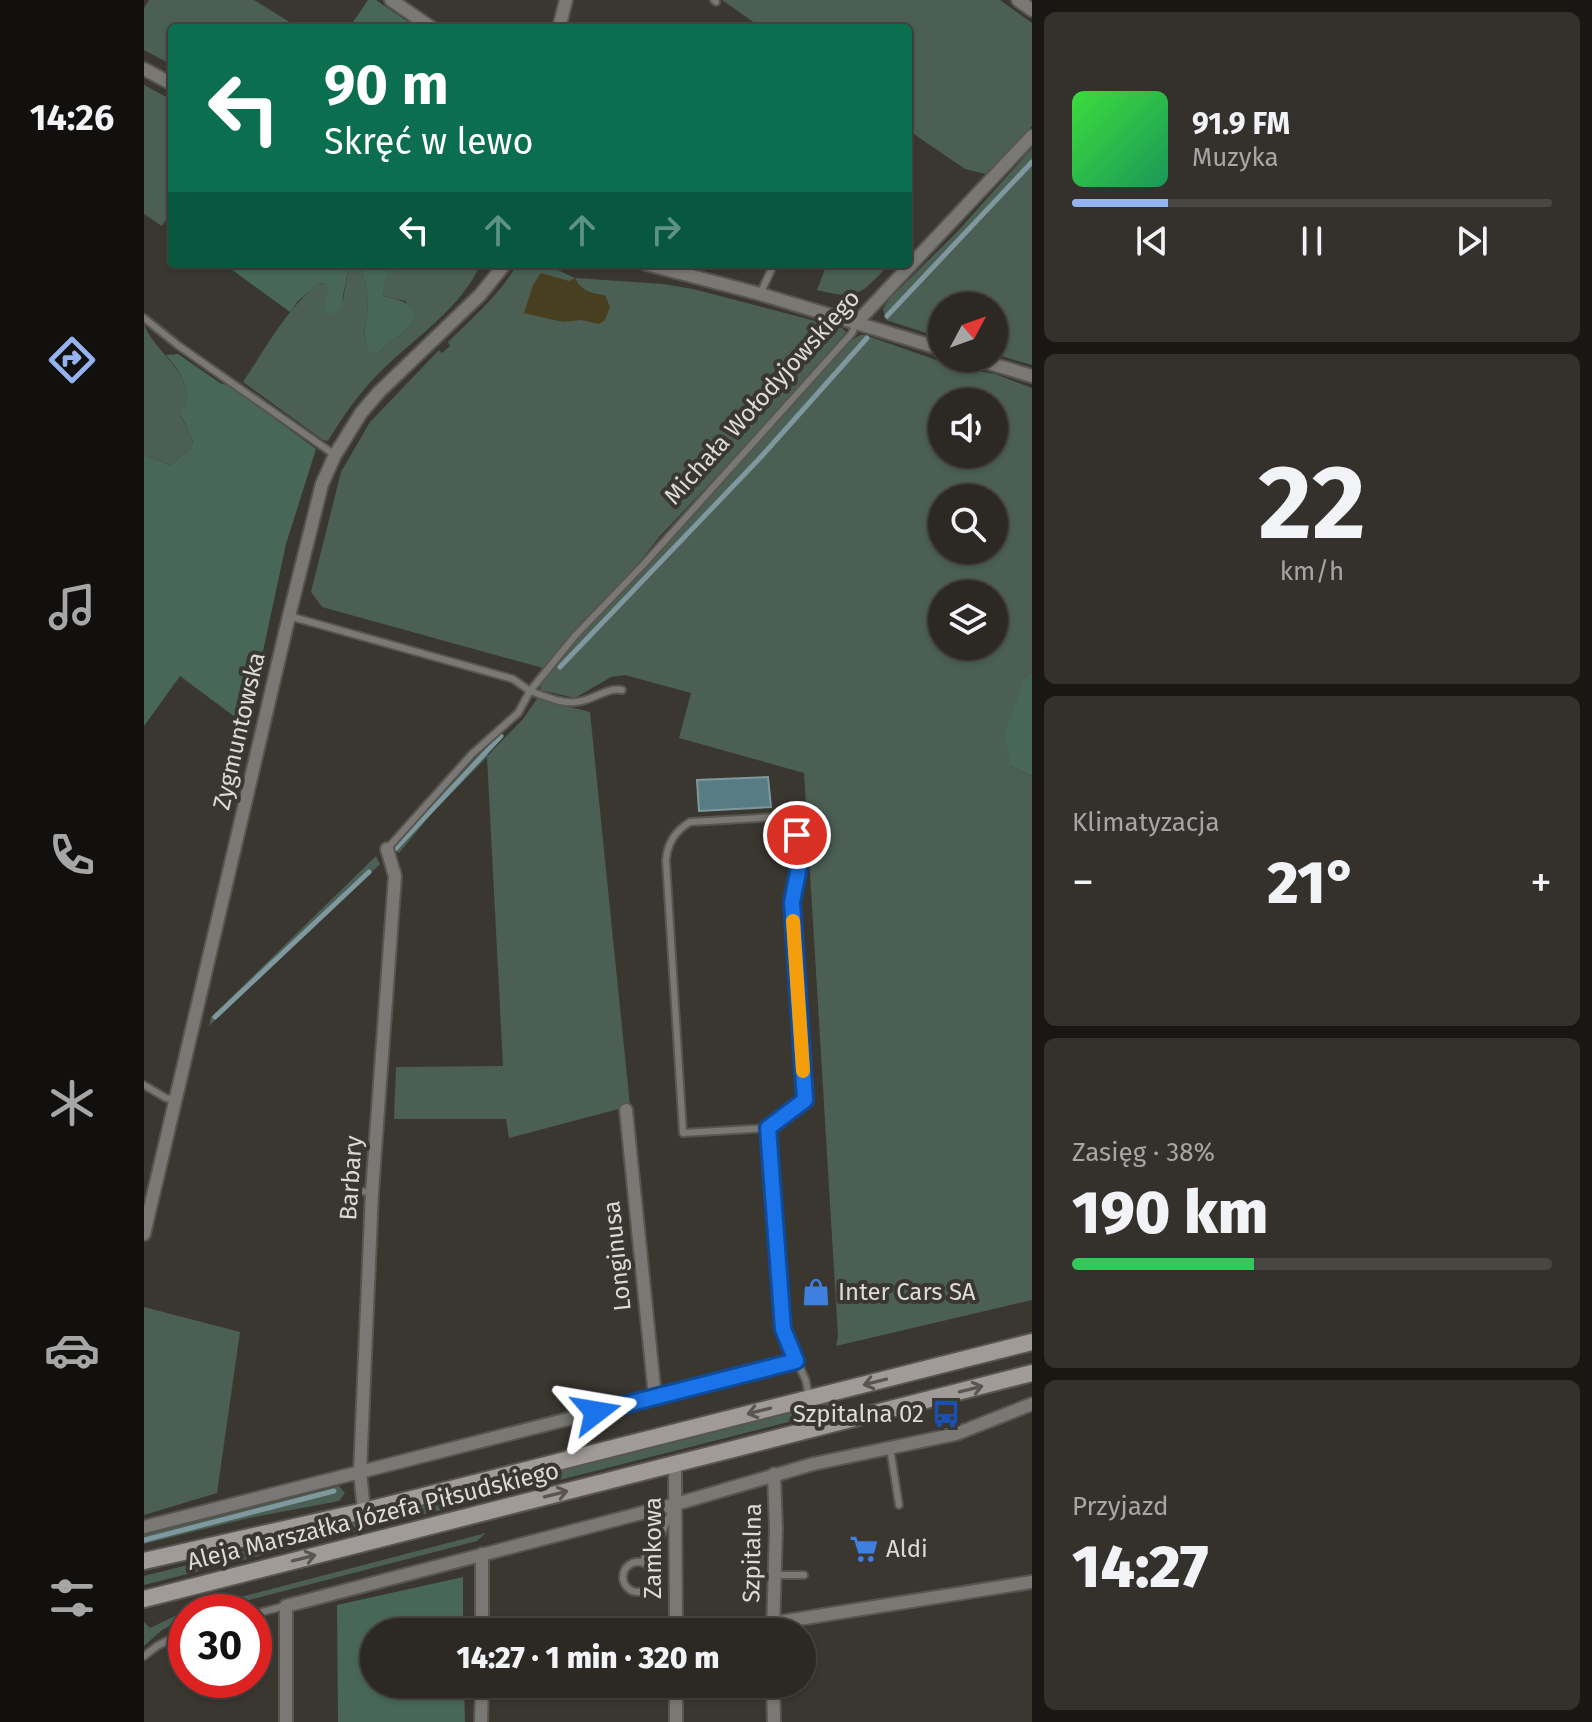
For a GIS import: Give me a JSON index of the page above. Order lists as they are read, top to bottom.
{
  "streets": {
    "main road": ["Aleja Marszałka Józefa Piłsudskiego"],
    "street": [
      "Michała Wołodyjowskiego",
      "Zygmuntowska",
      "Barbary",
      "Longinusa",
      "Zamkowa",
      "Szpitalna"
    ]
  },
  "crossings": [
    ["Michała Wołodyjowskiego", "Barbary"],
    ["Barbary", "Aleja Marszałka Józefa Piłsudskiego"],
    ["Longinusa", "Aleja Marszałka Józefa Piłsudskiego"],
    ["Aleja Marszałka Józefa Piłsudskiego", "Zamkowa"]
  ],
  "places": {
    "shop": ["Inter Cars SA"],
    "bus stop": ["Szpitalna 02"],
    "supermarket": ["Aldi"]
  },
  "north": "top right",
  "page": {
    "tabs": "14:26",
    "turn": ["90 m", "Skręć w lewo"],
    "song": ["91.9 FM", "Muzyka"],
    "tile": [
      ["22", "km/h"],
      "Klimatyzacja",
      ["Zasięg · 38%", "190 km"],
      ["Przyjazd", "14:27"]
    ],
    "heat": ["−", "21°", "+"],
    "limit": "30",
    "trip": "14:27 · 1 min · 320 m"
  }
}
